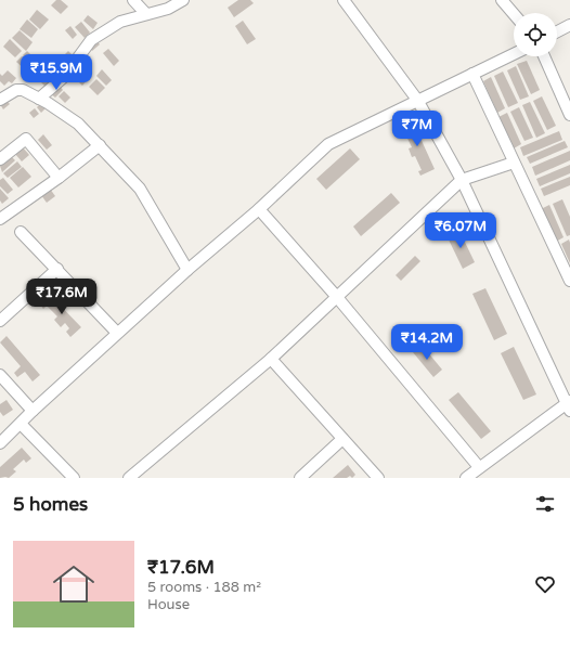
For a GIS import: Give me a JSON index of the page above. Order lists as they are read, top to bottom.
{
  "page": {
    "price": [
      "₹15.9M",
      "₹7M",
      "₹6.07M",
      "₹17.6M",
      "₹14.2M"
    ],
    "heading": "5 homes",
    "list": [
      {
        "name": "₹17.6M",
        "note": "5 rooms · 188 m² · House"
      }
    ]
  }
}
